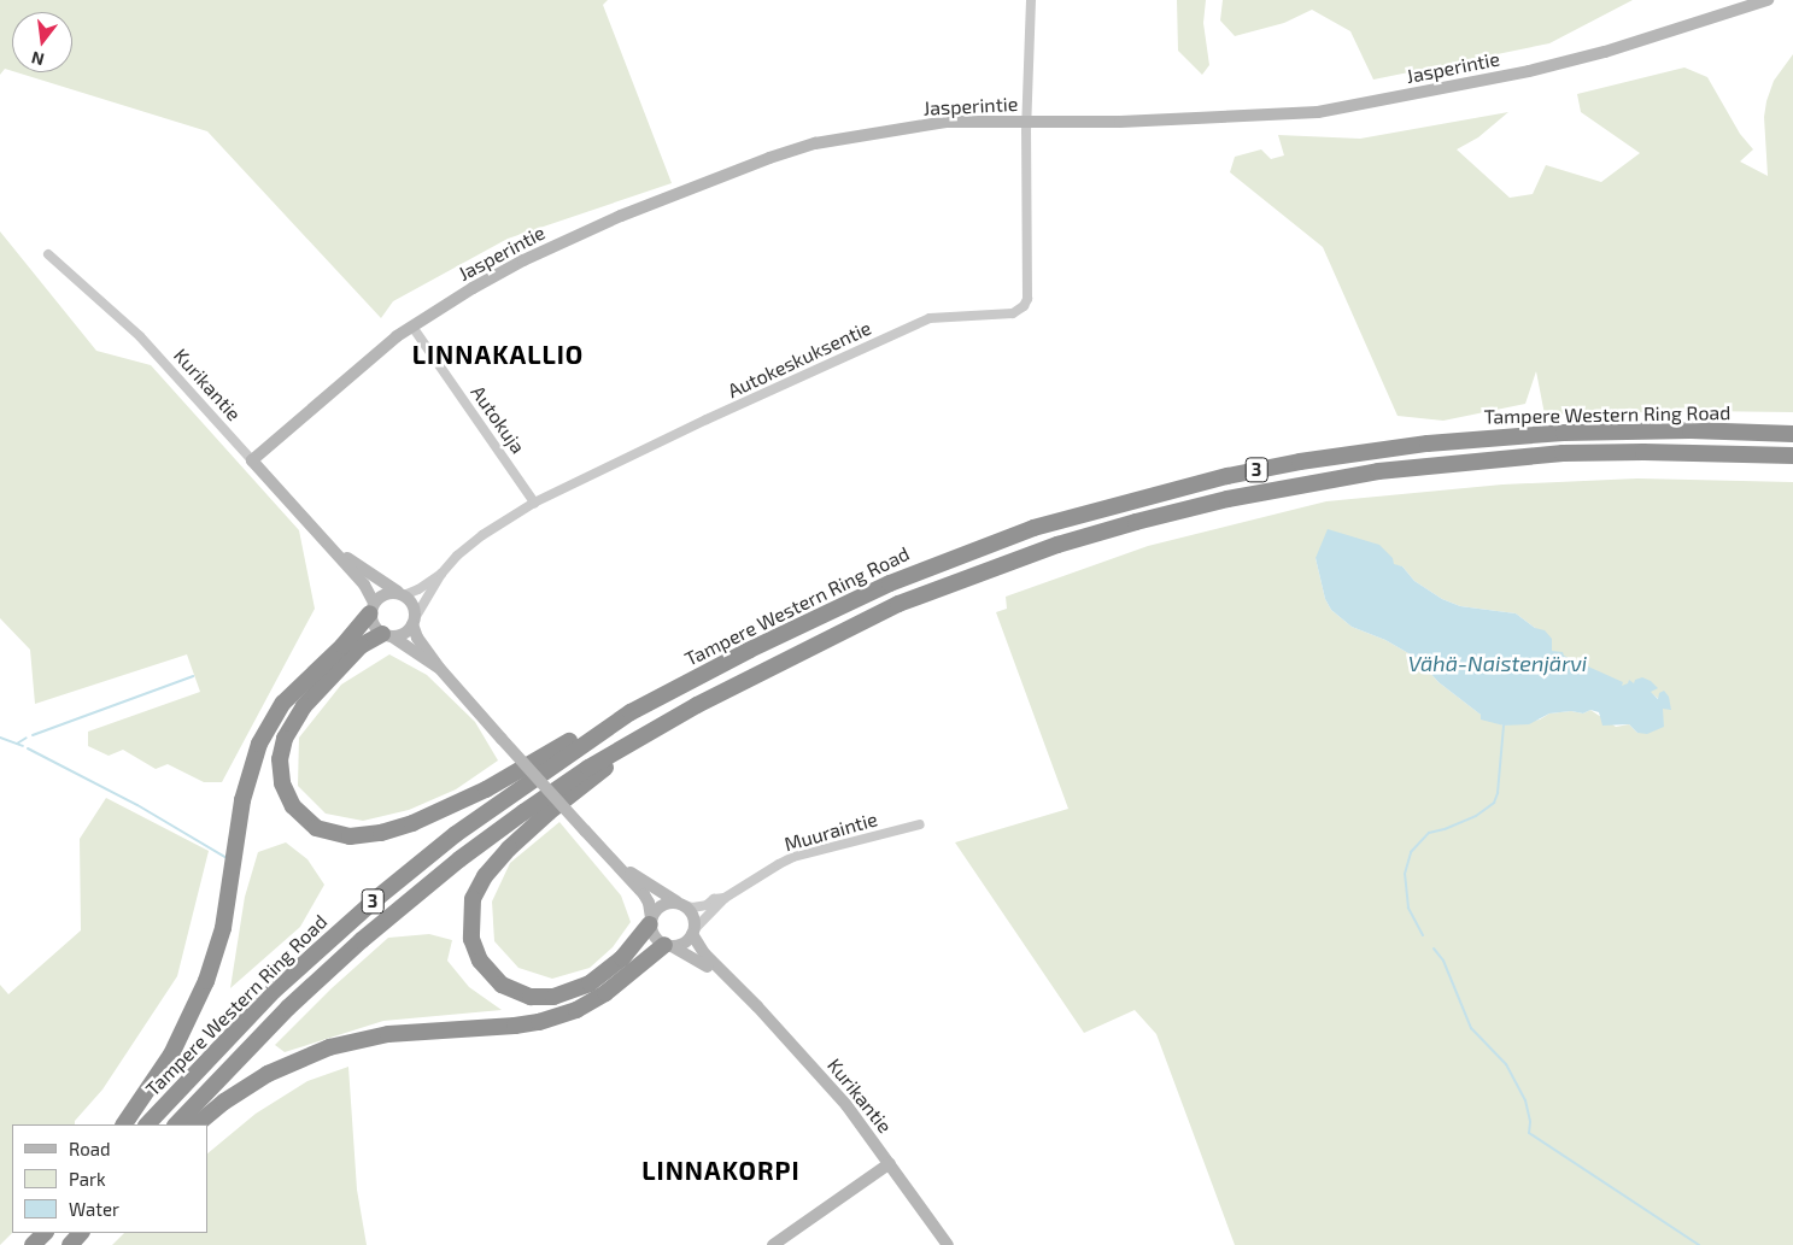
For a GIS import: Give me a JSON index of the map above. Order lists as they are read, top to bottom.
{
  "streets": {
    "highway": ["Tampere Western Ring Road", "3"],
    "main road": ["Jasperintie", "Kurikantie"],
    "street": ["Autokeskuksentie", "Autokuja", "Muuraintie"]
  },
  "crossings": [
    ["Jasperintie", "Autokeskuksentie"],
    ["Jasperintie", "Kurikantie"],
    ["Jasperintie", "Autokuja"],
    ["Autokeskuksentie", "Kurikantie"],
    ["Autokeskuksentie", "Autokuja"],
    ["Kurikantie", "Muuraintie"]
  ],
  "districts": ["LINNAKALLIO", "LINNAKORPI"],
  "water": ["Vähä-Naistenjärvi"],
  "legend": ["Road", "Park", "Water"],
  "north": "bottom"
}
